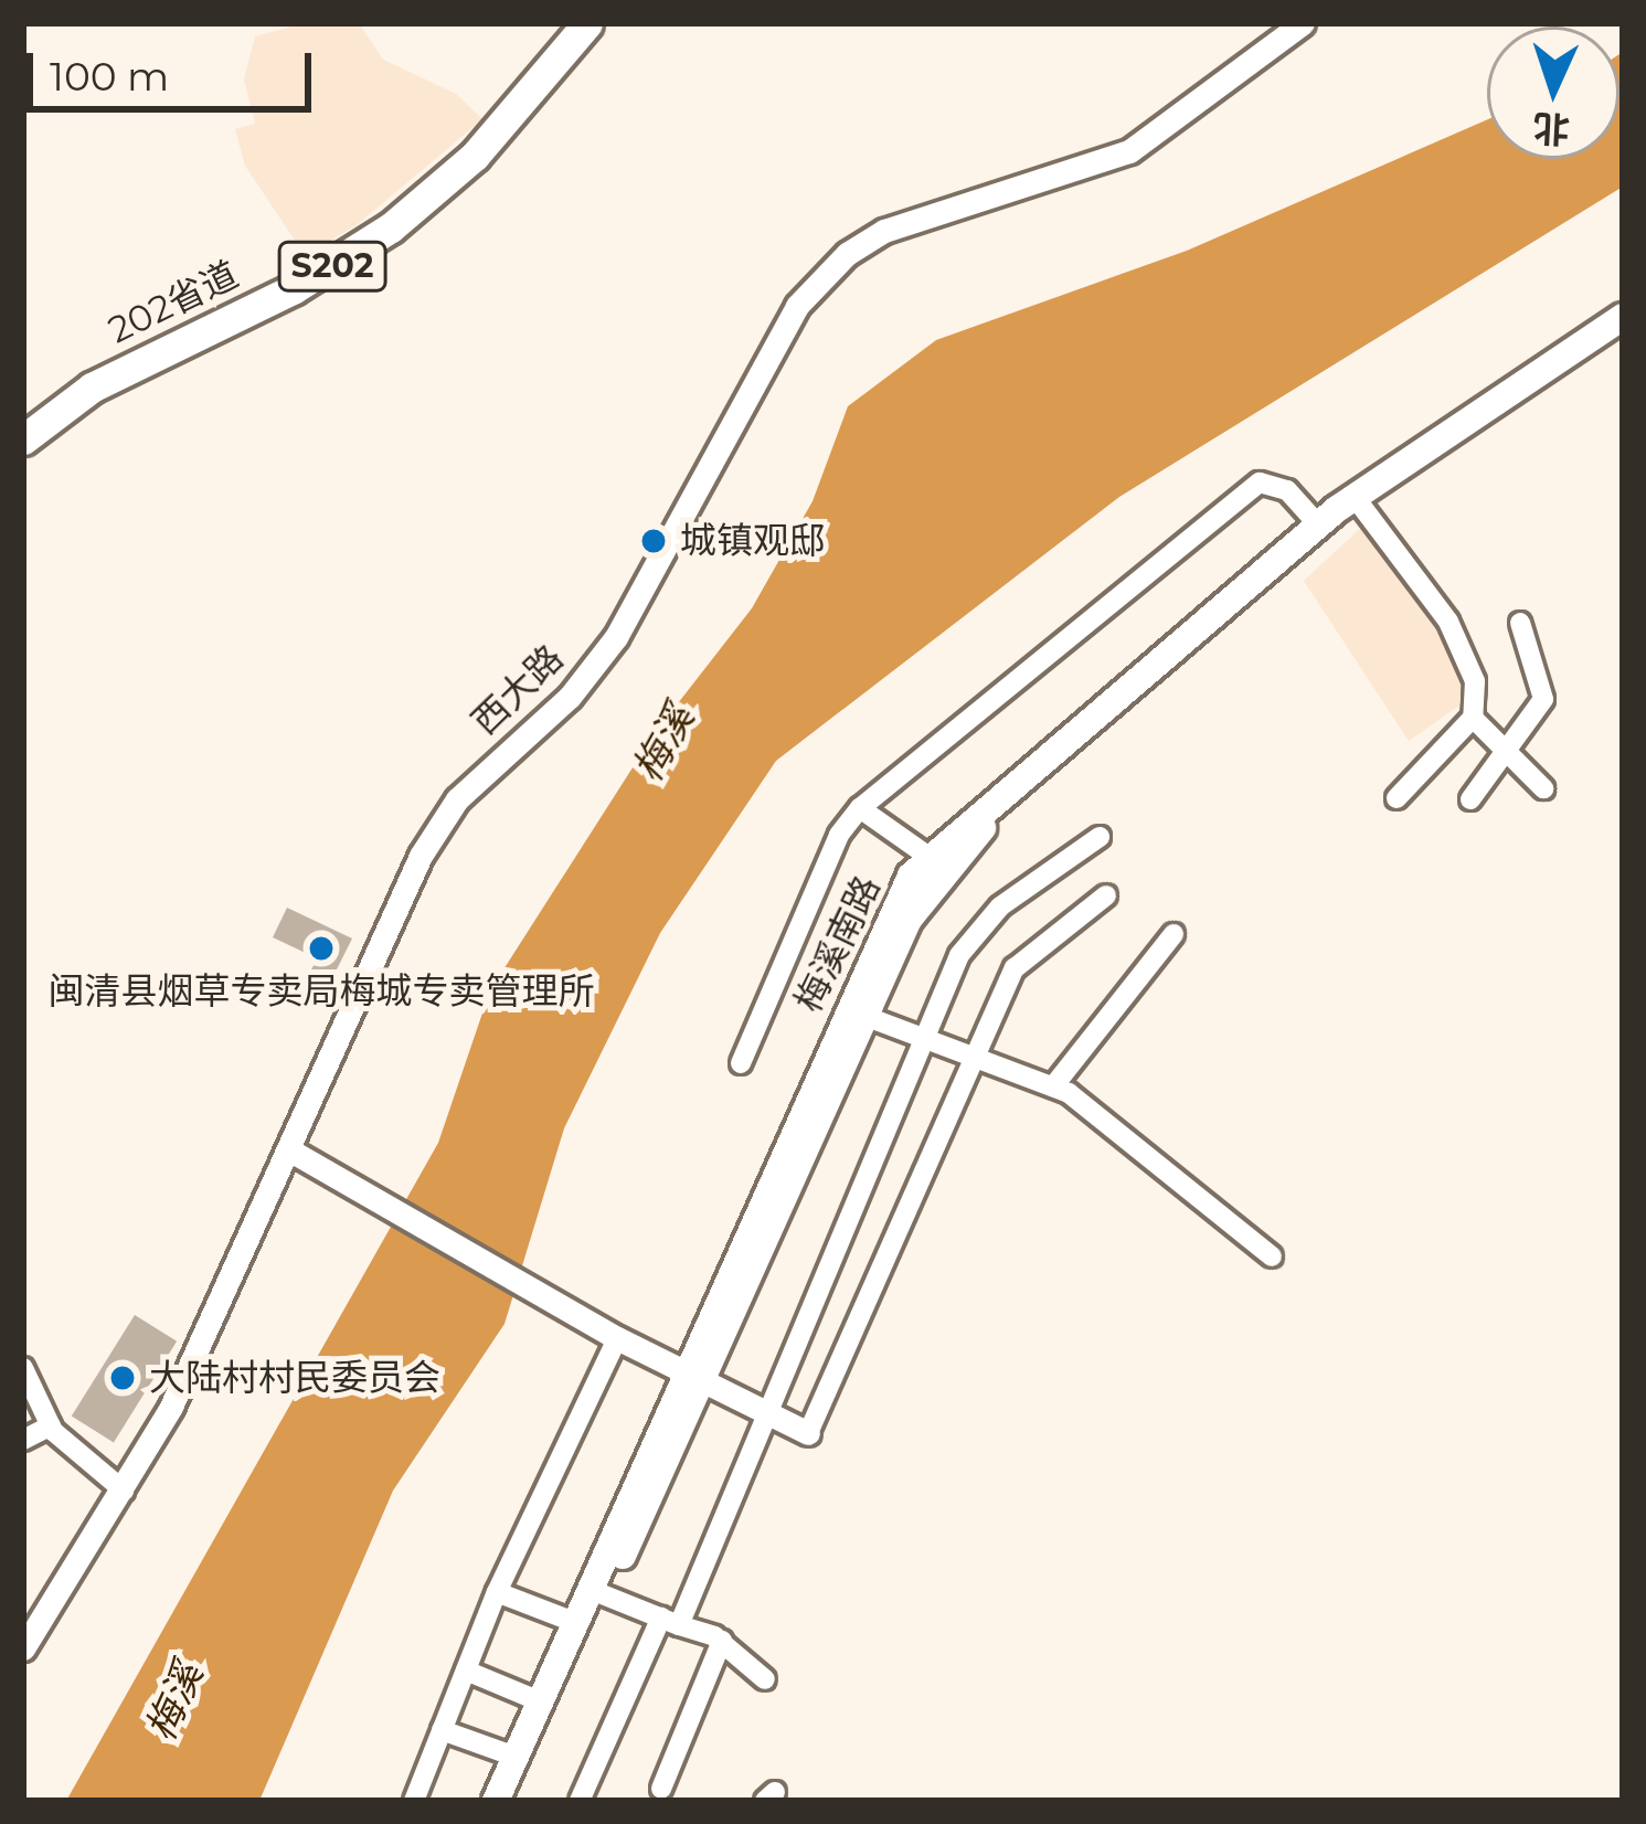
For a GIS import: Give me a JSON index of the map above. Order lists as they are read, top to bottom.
{
  "streets": {
    "main road": ["S202", "202省道", "梅溪南路"],
    "street": ["西大路"]
  },
  "water": ["梅溪"],
  "places": ["城镇观邸", "闽清县烟草专卖局梅城专卖管理所", "大陆村村民委员会"],
  "scale_bar": "100 m",
  "north": "bottom"
}
